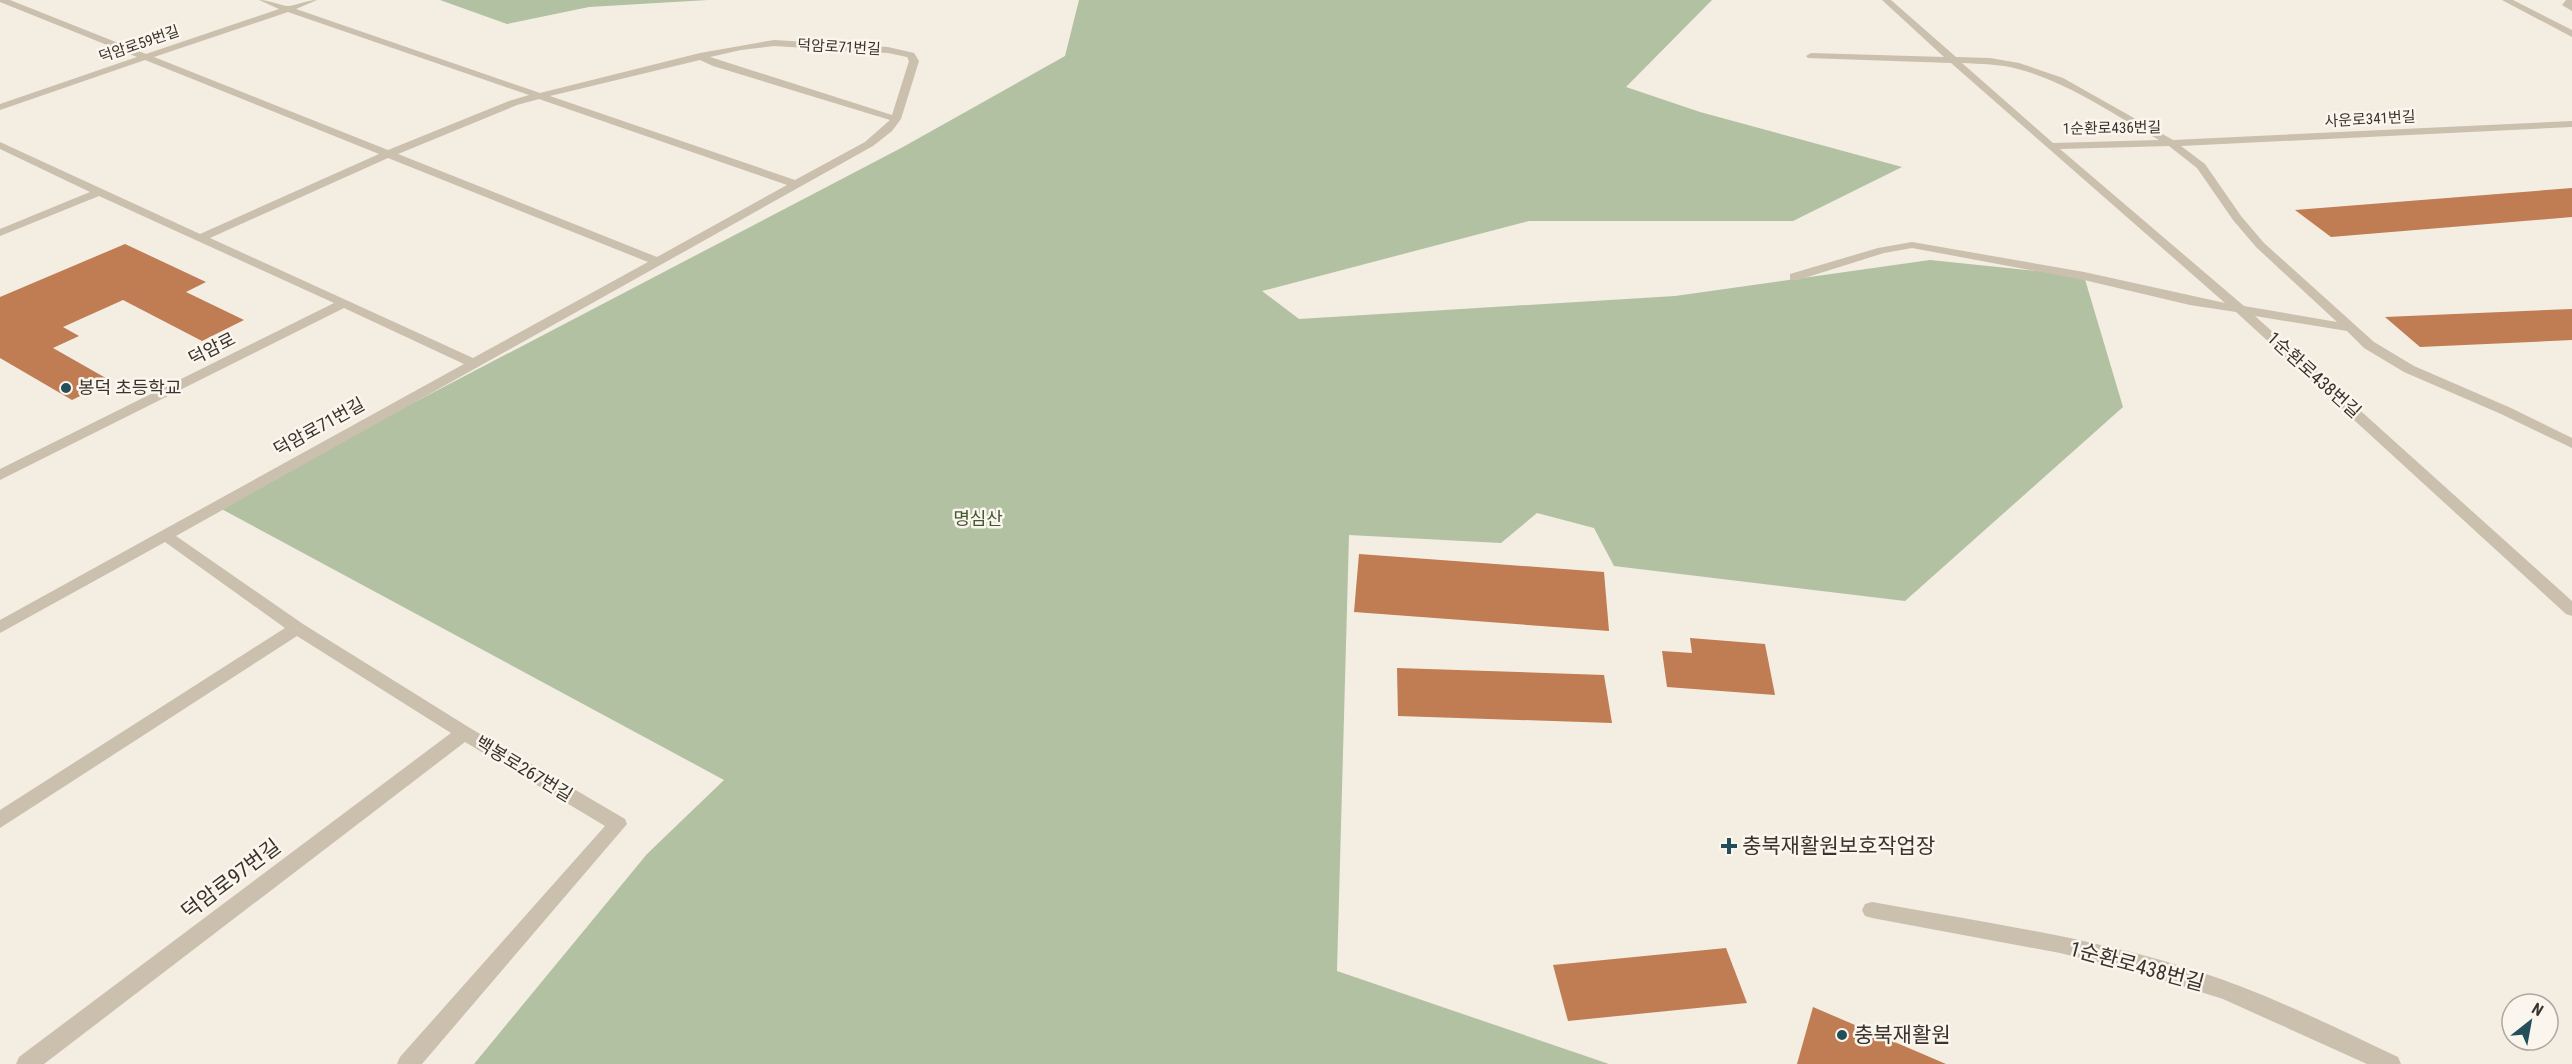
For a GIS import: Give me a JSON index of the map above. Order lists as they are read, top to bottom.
{
  "streets": {
    "street": [
      "덕암로59번길",
      "덕암로71번길",
      "사운로341번길",
      "1순환로436번길",
      "덕암로",
      "1순환로438번길",
      "백봉로267번길",
      "덕암로97번길"
    ]
  },
  "crossings": [
    ["덕암로71번길", "백봉로267번길"],
    ["사운로341번길", "1순환로436번길"],
    ["1순환로436번길", "1순환로438번길"],
    ["백봉로267번길", "덕암로97번길"]
  ],
  "parks": ["명심산"],
  "places": {
    "other": ["봉덕 초등학교", "충북재활원"],
    "health": ["충북재활원보호작업장"]
  },
  "north": "top right"
}
